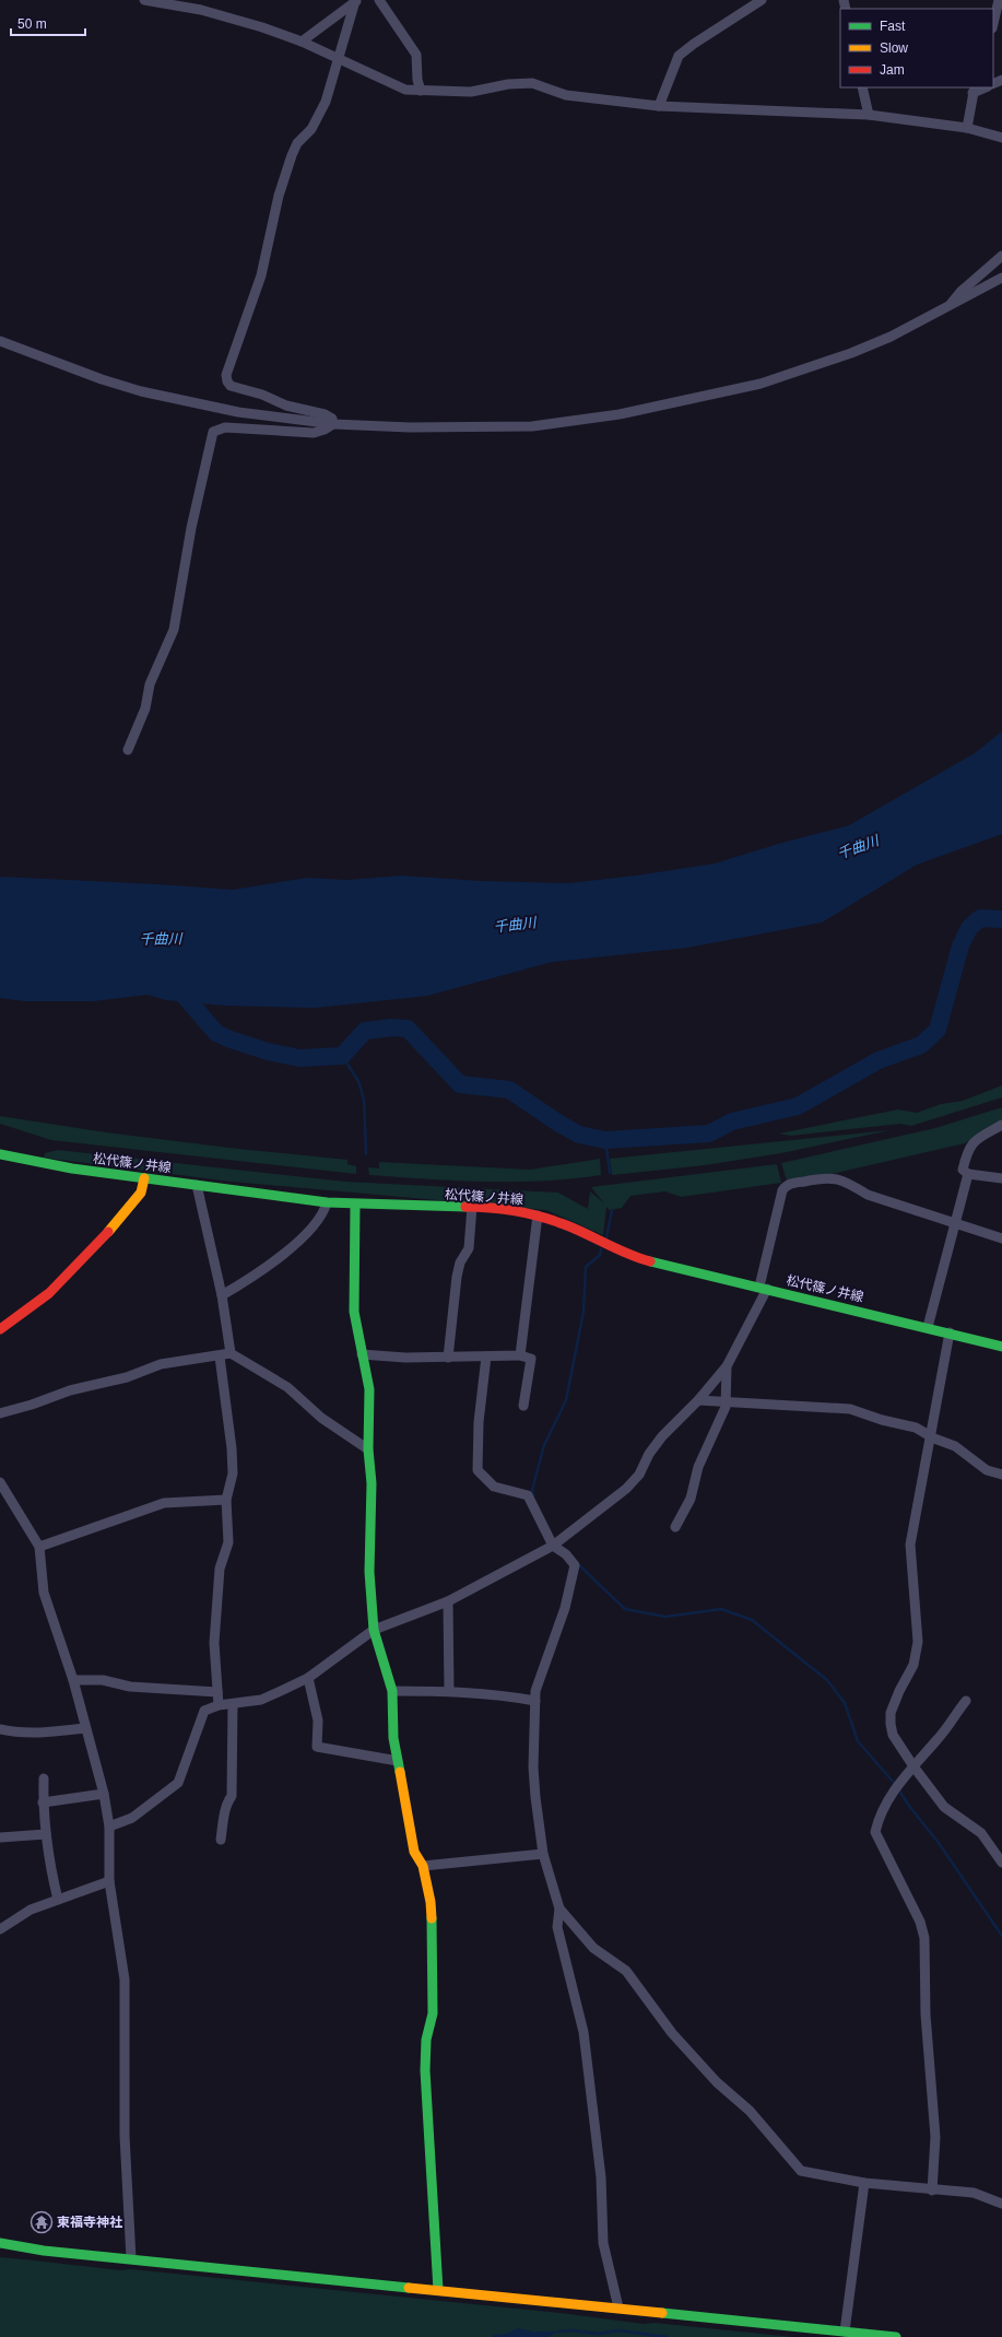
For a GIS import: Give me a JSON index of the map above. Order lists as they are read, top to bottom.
{
  "streets": {
    "street": ["松代篠ノ井線"]
  },
  "water": ["千曲川"],
  "places": {
    "temple": ["東福寺神社"]
  },
  "legend": ["Fast", "Slow", "Jam"],
  "scale_bar": "50 m"
}
